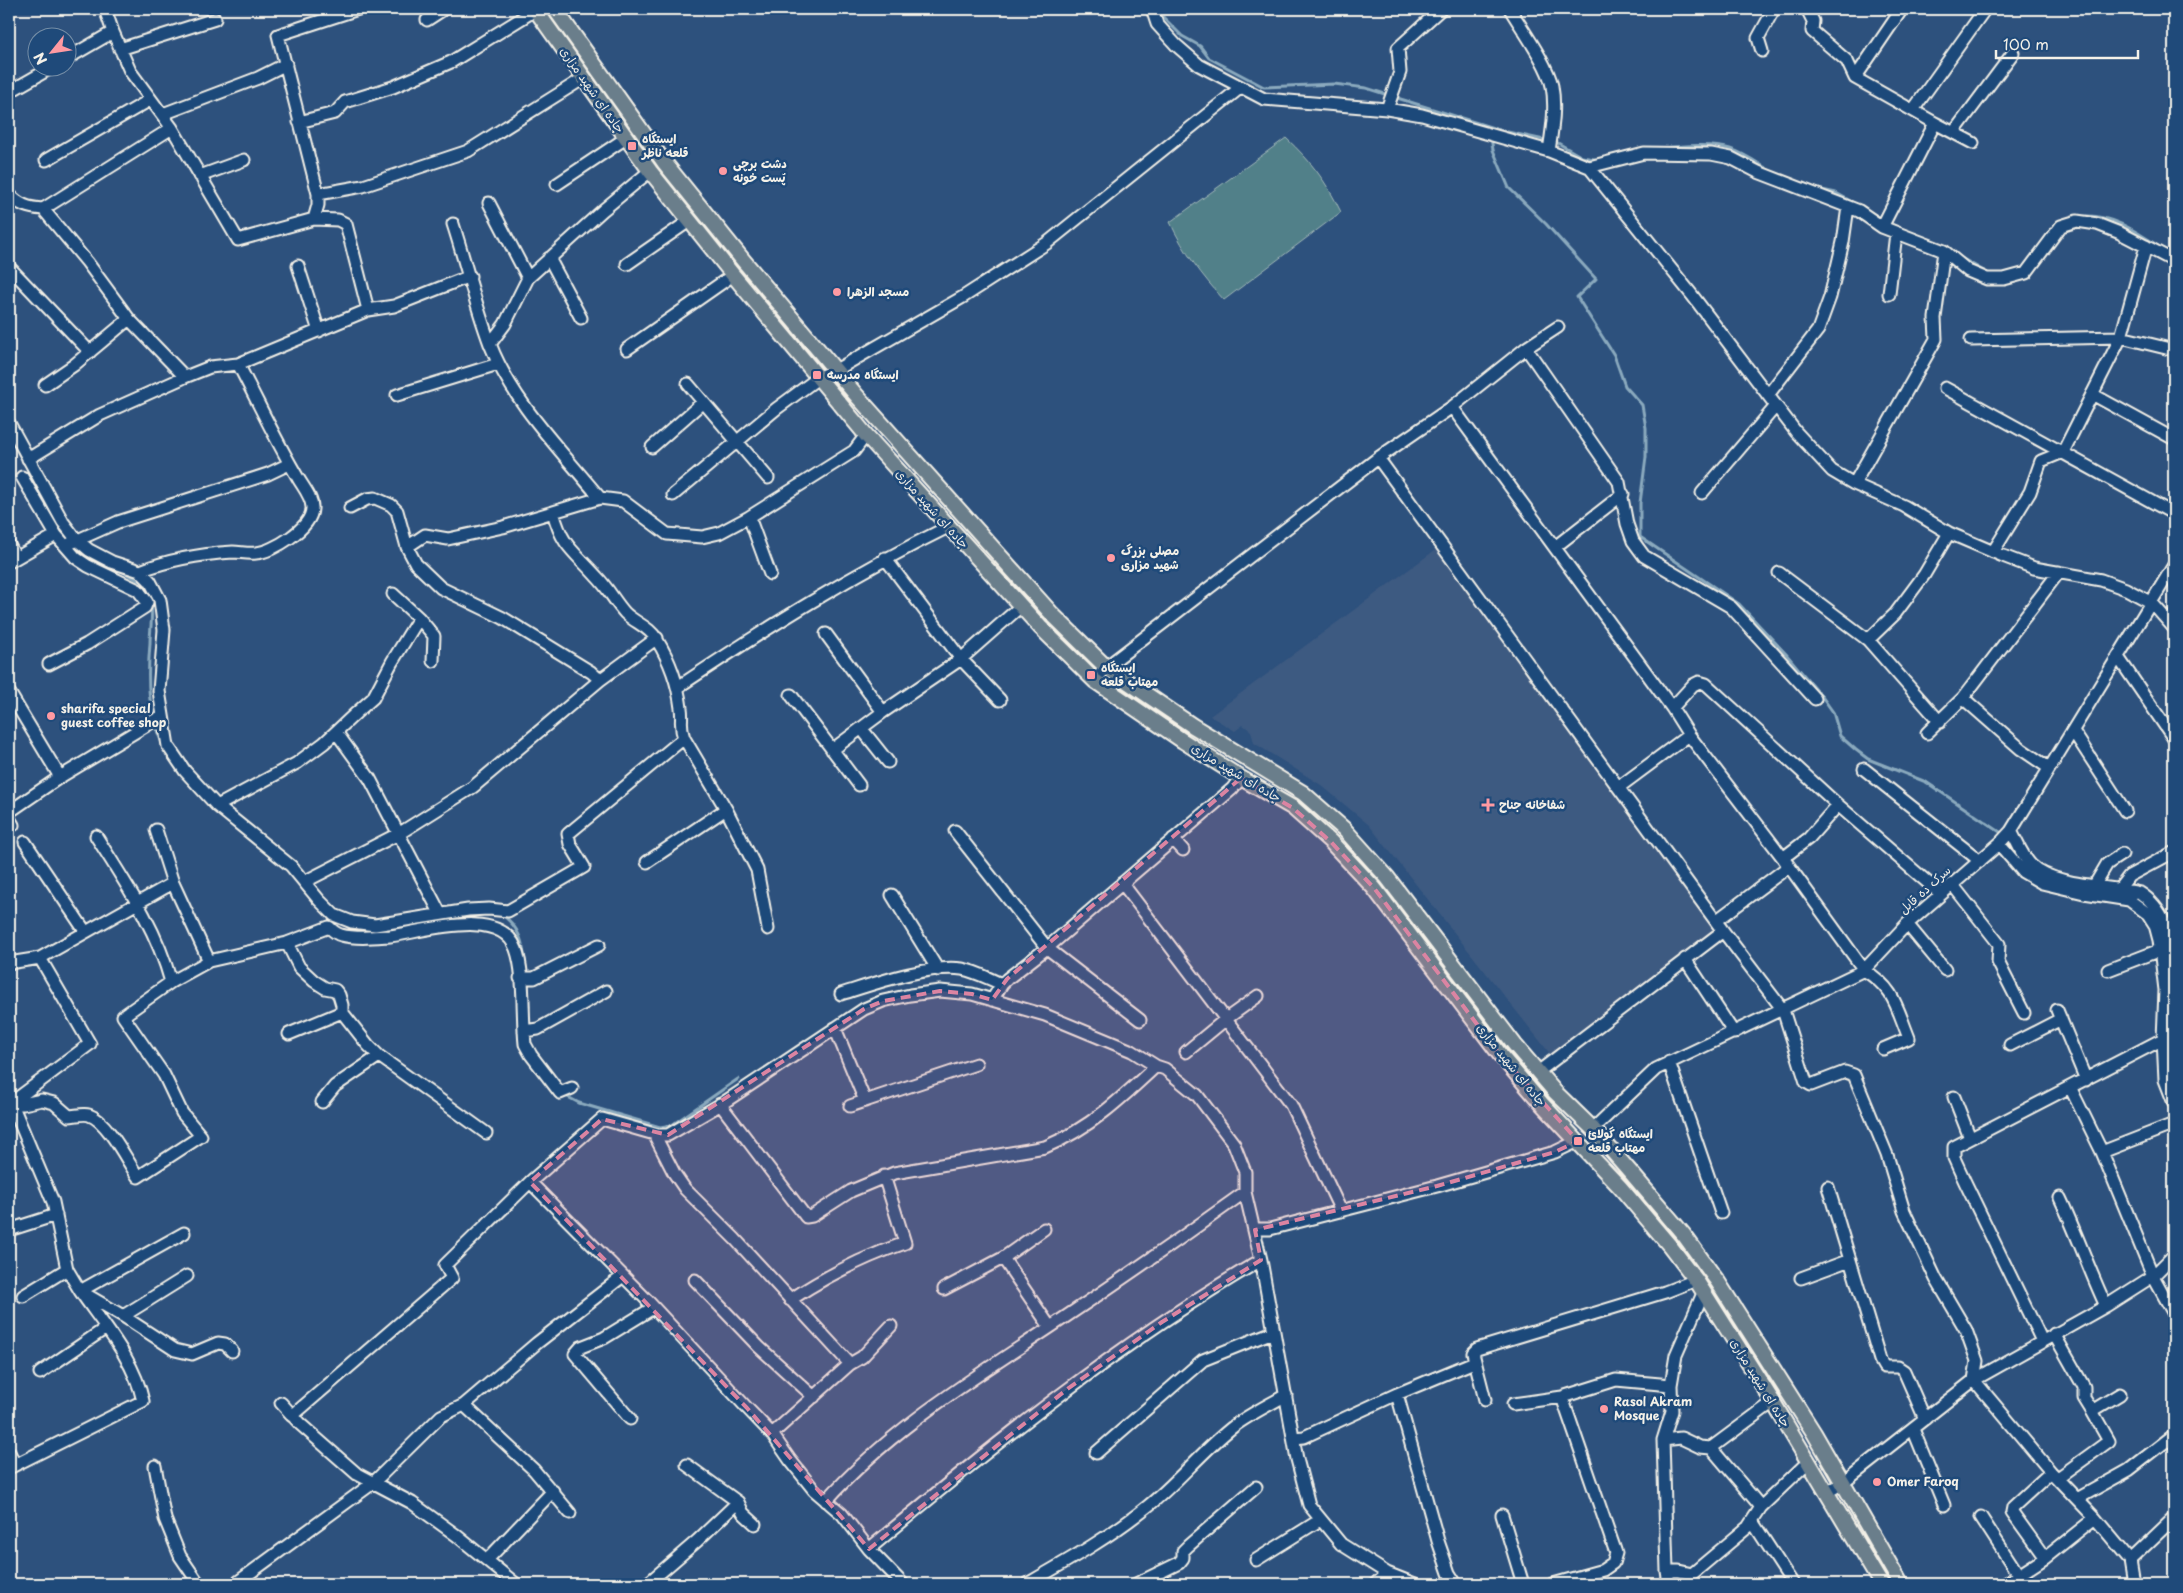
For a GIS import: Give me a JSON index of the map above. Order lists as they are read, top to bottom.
{
  "streets": {
    "main road": ["جاده ای شهید مزاری"],
    "street": ["سرک ده قابل"]
  },
  "crossings": [
    ["جاده ای شهید مزاری", "سرک ده قابل"]
  ],
  "places": {
    "transit": [
      "ایستگاه قلعه ناظر",
      "ایستگاه مدرسه",
      "ایستگاه مهتاب قلعه",
      "ایستگاه گولائ مهتاب قلعه"
    ],
    "other": [
      "دشت برچی پُست خونه",
      "مسجد الزهرا",
      "مصلی بزرگ شهید مزاری",
      "sharifa special guest coffee shop",
      "Rasol Akram Mosque",
      "Omer Faroq"
    ],
    "health": ["شفاخانه جناح"]
  },
  "scale_bar": "100 m",
  "north": "bottom left"
}
